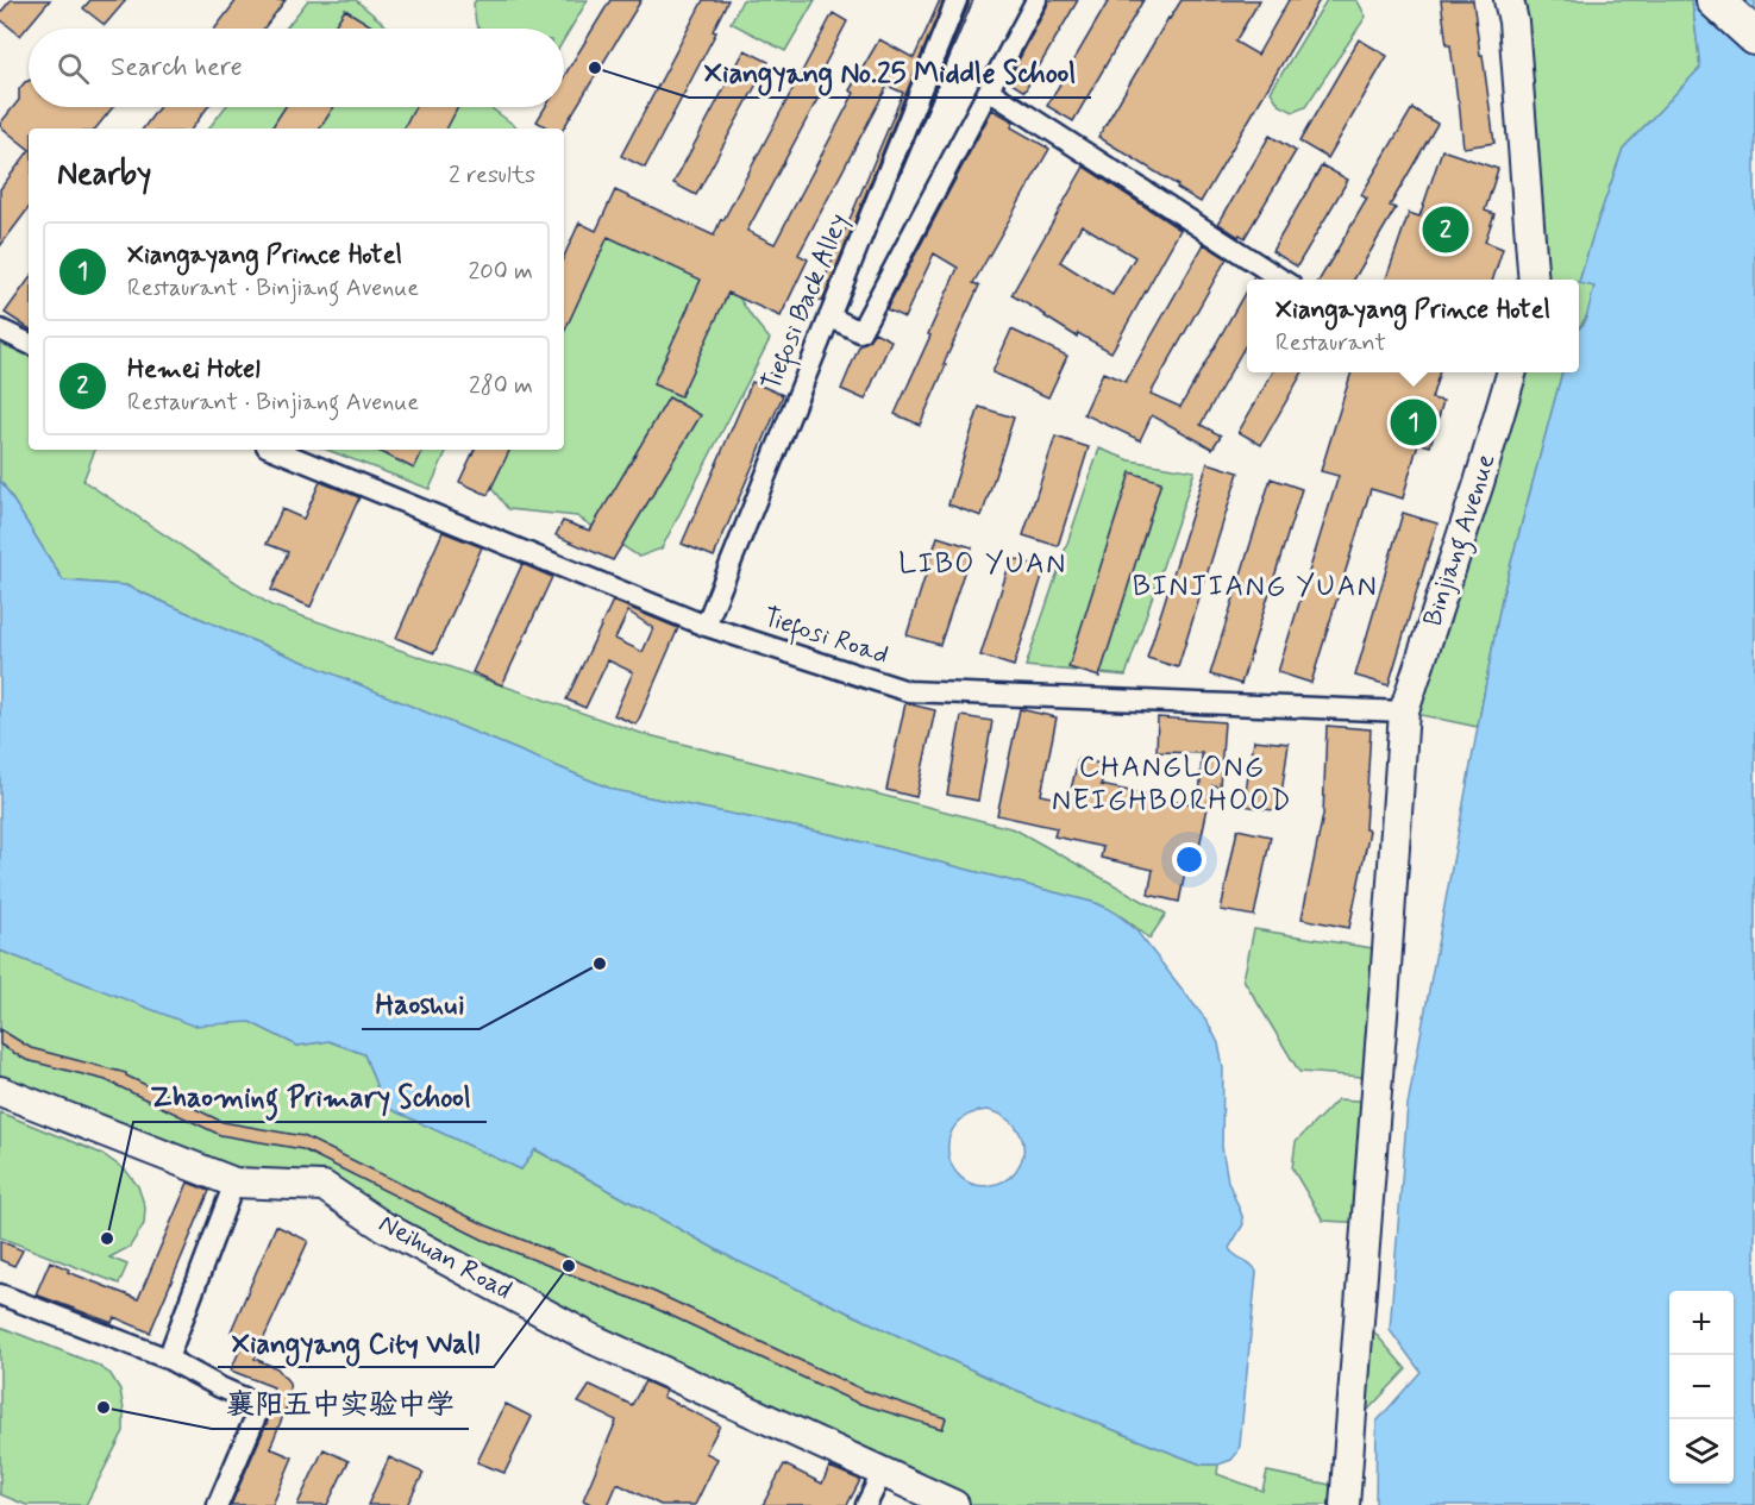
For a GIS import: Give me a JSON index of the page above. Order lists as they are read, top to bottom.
{
  "streets": {
    "street": [
      "Tiefosi Back Alley",
      "Binjiang Avenue",
      "Tiefosi Road",
      "Neihuan Road"
    ]
  },
  "crossings": [
    ["Tiefosi Back Alley", "Tiefosi Road"],
    ["Binjiang Avenue", "Tiefosi Road"]
  ],
  "districts": ["LIBO YUAN", "BINJIANG YUAN", "CHANGLONG NEIGHBORHOOD"],
  "places": [
    "Xiangyang No.25 Middle School",
    "Haoshui",
    "Zhaoming Primary School",
    "Xiangyang City Wall",
    "襄阳五中实验中学"
  ],
  "page": {
    "search": "Search here",
    "heading": ["Nearby", "2 results"],
    "pins": ["2", "1"],
    "list": [
      {
        "mark": "1",
        "name": "Xiangayang Prince Hotel",
        "note": "Restaurant · Binjiang Avenue",
        "value": "200 m"
      },
      {
        "mark": "2",
        "name": "Hemei Hotel",
        "note": "Restaurant · Binjiang Avenue",
        "value": "280 m"
      }
    ],
    "popup": ["Xiangayang Prince Hotel", "Restaurant"],
    "map_buttons": ["+", "−"]
  }
}
